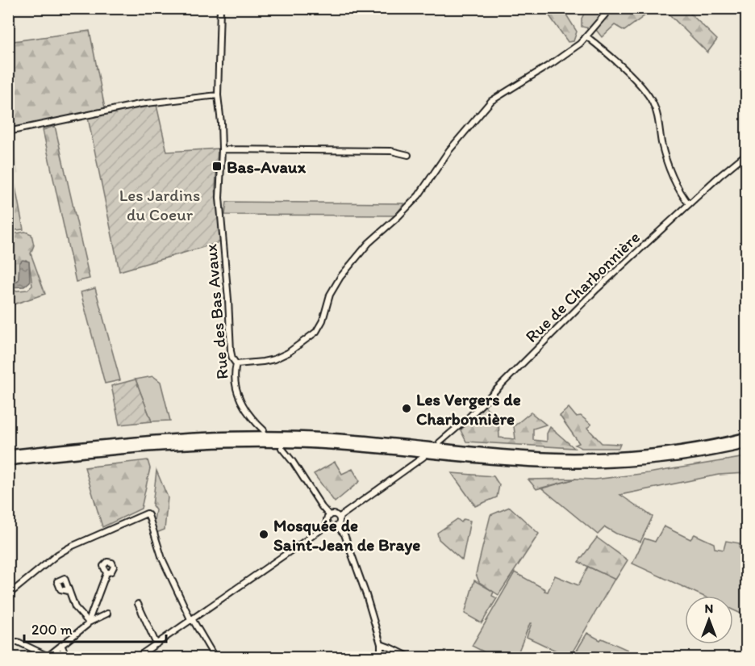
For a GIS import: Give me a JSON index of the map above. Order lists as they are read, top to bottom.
{
  "streets": {
    "street": ["Rue de Charbonnière", "Rue des Bas Avaux"]
  },
  "parks": ["Les Jardins du Coeur"],
  "places": {
    "transit": ["Bas-Avaux"],
    "other": ["Les Vergers de Charbonnière", "Mosquée de Saint-Jean de Braye"]
  },
  "scale_bar": "200 m",
  "north": "top"
}
